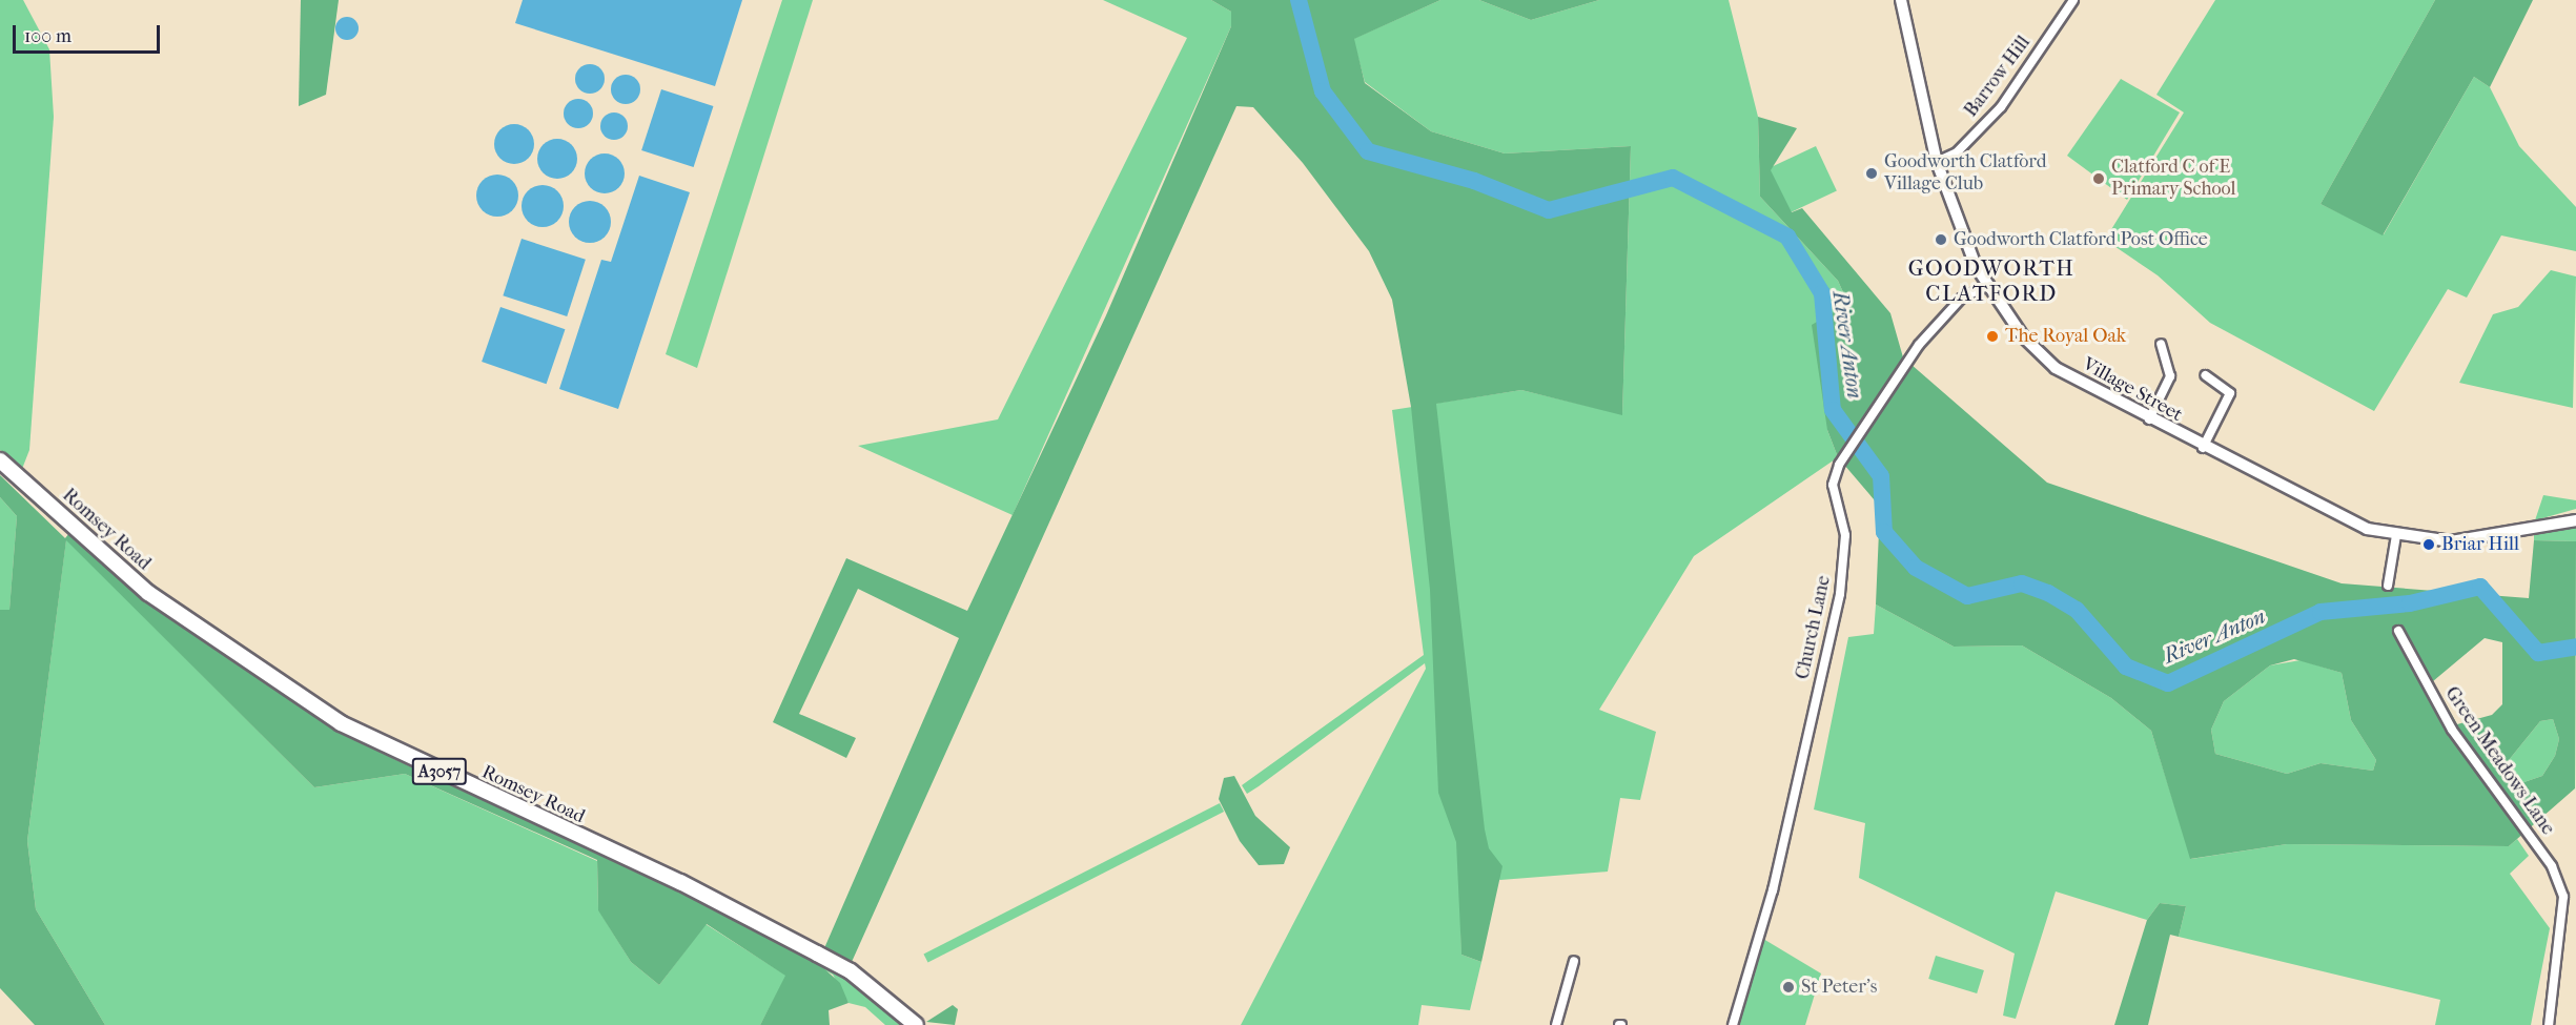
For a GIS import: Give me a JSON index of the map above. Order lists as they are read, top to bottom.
{
  "streets": {
    "main road": ["Romsey Road", "A3057"],
    "street": [
      "Barrow Hill",
      "Village Street",
      "Church Lane",
      "Green Meadows Lane"
    ]
  },
  "crossings": [
    ["Barrow Hill", "Village Street"],
    ["Village Street", "Church Lane"]
  ],
  "districts": ["GOODWORTH CLATFORD"],
  "water": ["River Anton"],
  "places": [
    "Goodworth Clatford Village Club",
    "Clatford C of E Primary School",
    "Goodworth Clatford Post Office",
    "The Royal Oak",
    "Briar Hill",
    "St Peter's"
  ],
  "scale_bar": "100 m"
}
